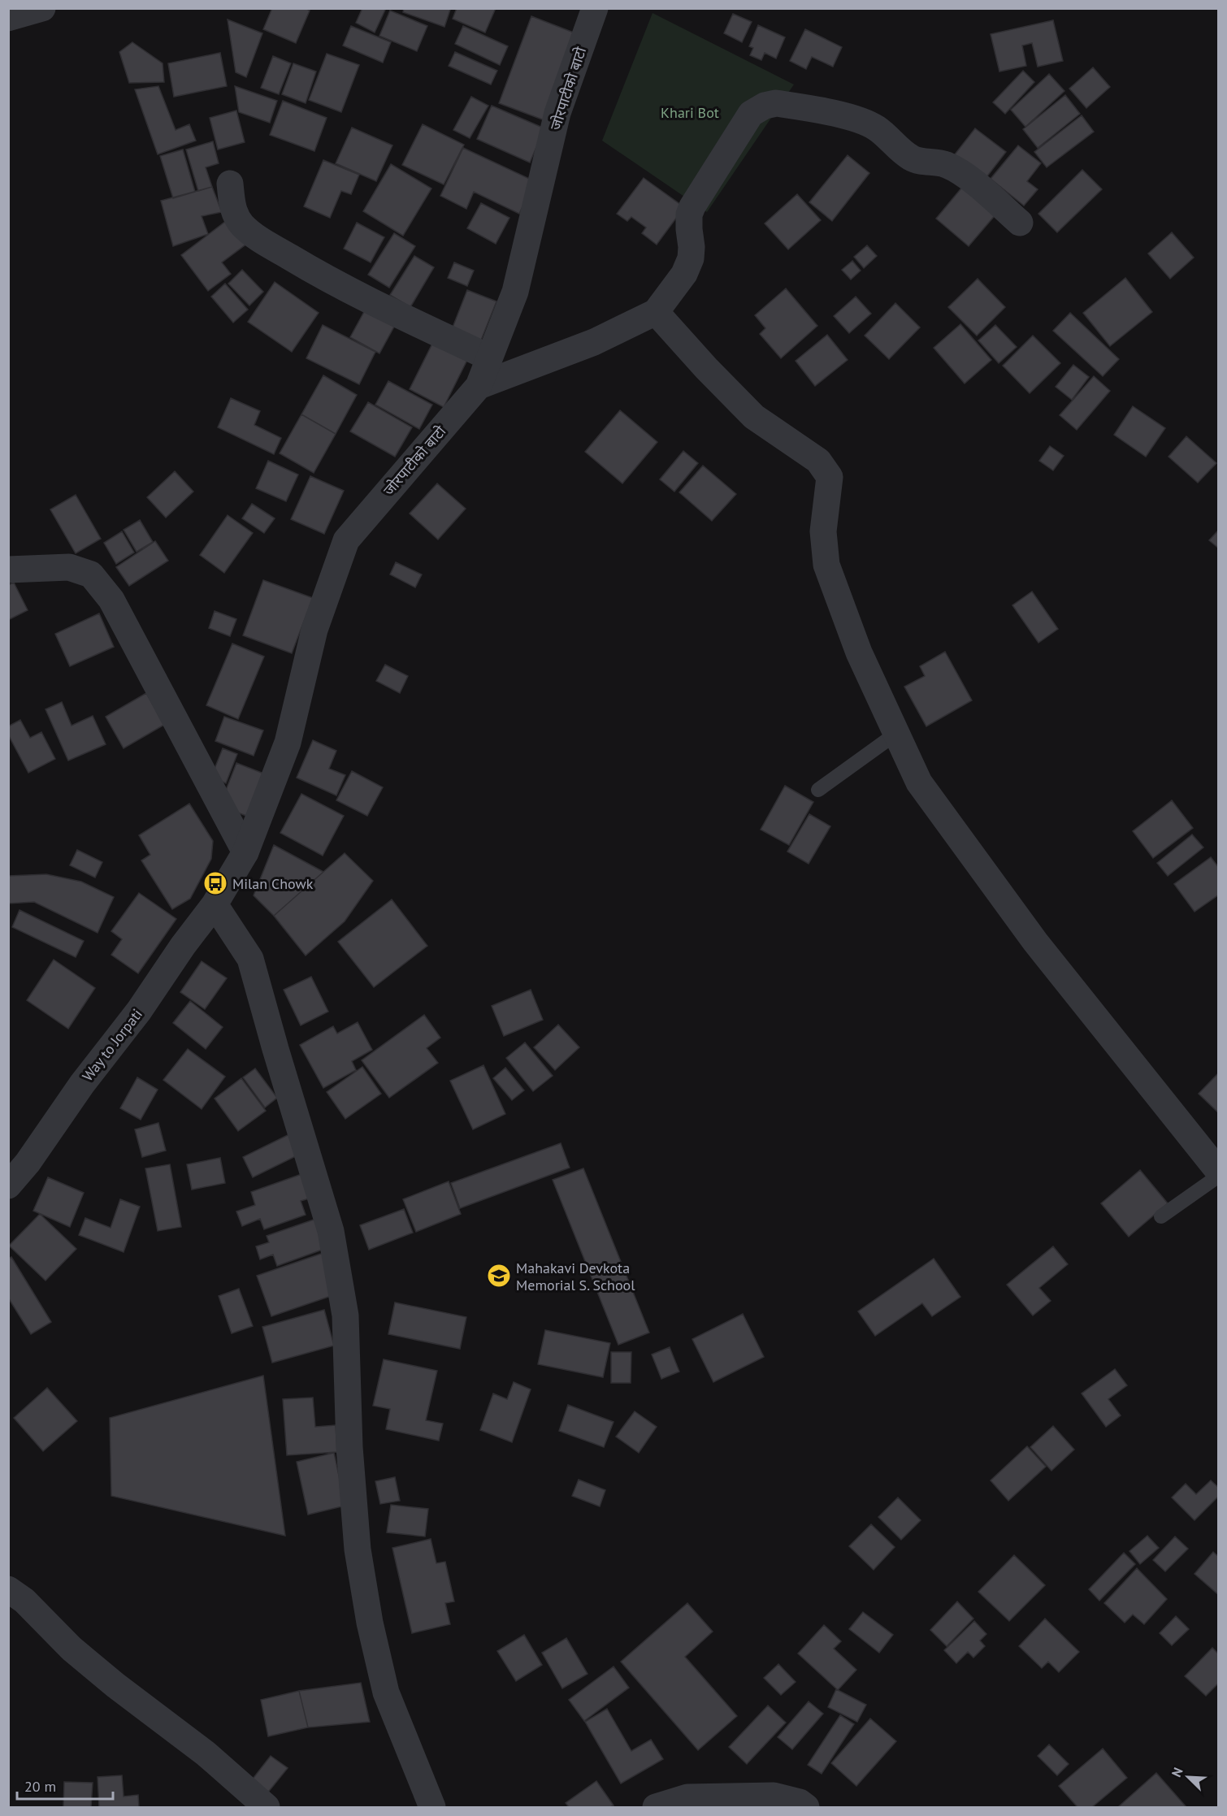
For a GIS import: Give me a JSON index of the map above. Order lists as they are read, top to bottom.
{
  "streets": {
    "street": ["जोरपाटीको बाटो", "Way to Jorpati"]
  },
  "crossings": [
    ["जोरपाटीको बाटो", "Way to Jorpati"]
  ],
  "parks": ["Khari Bot"],
  "places": {
    "bus stop": ["Milan Chowk"],
    "school or university": ["Mahakavi Devkota Memorial S. School"]
  },
  "scale_bar": "20 m",
  "north": "top left"
}
